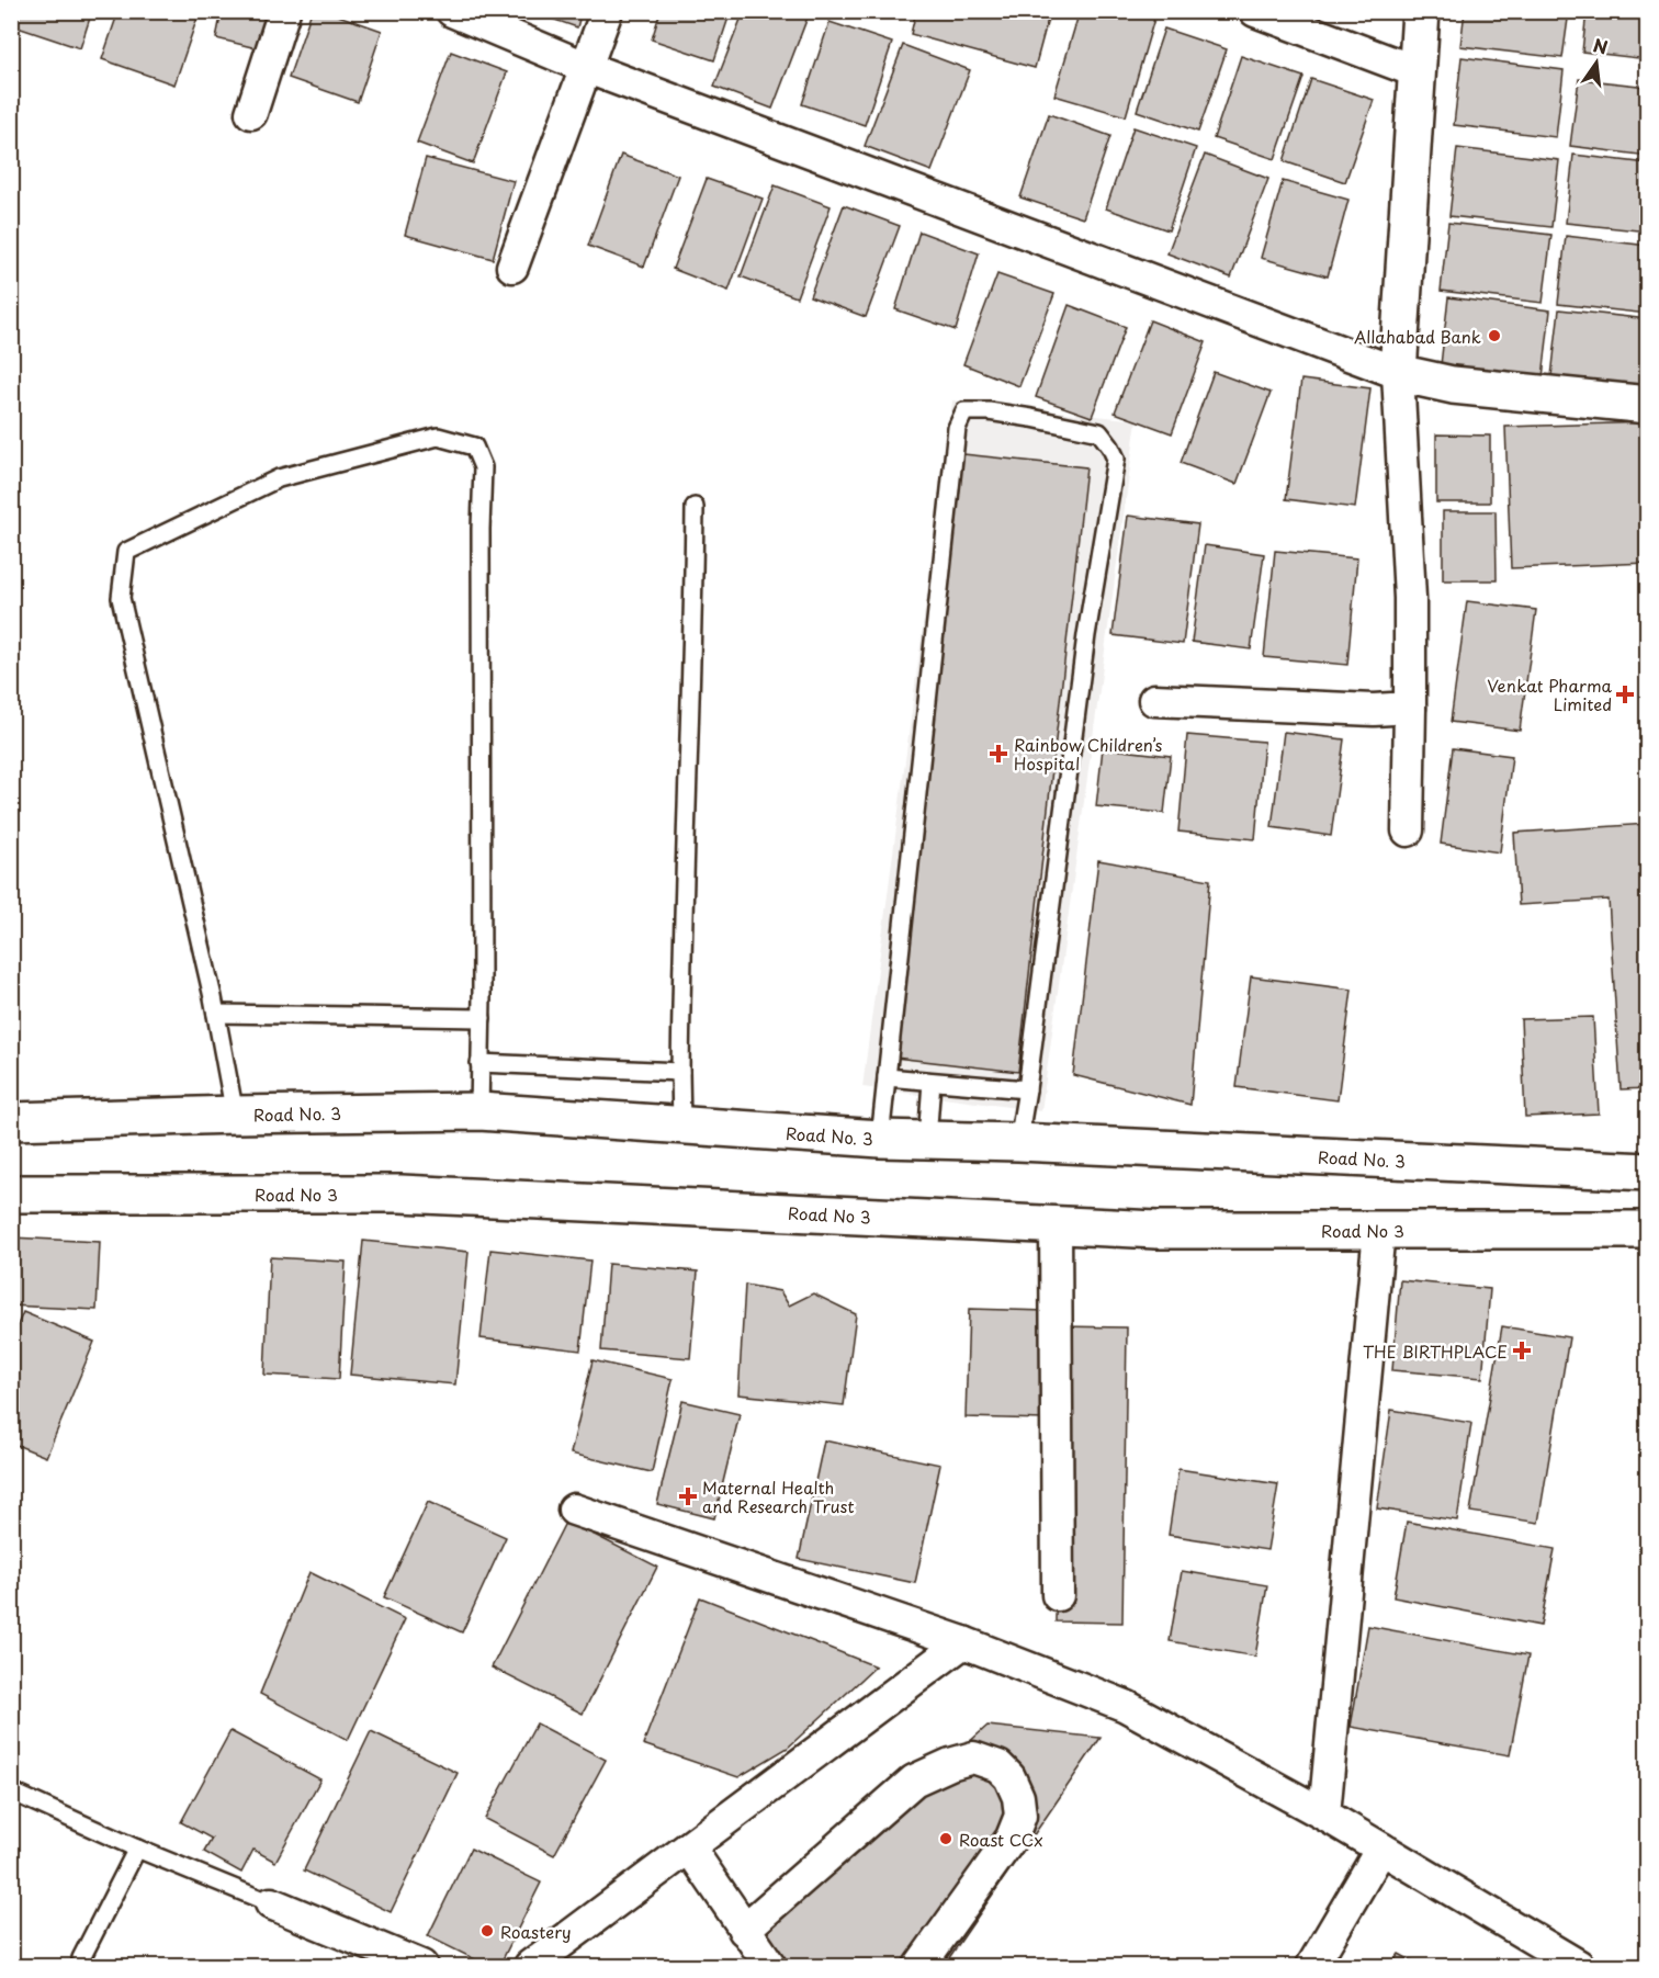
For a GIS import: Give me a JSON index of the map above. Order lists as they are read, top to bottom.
{
  "streets": {
    "main road": ["Road No. 3", "Road No 3"]
  },
  "places": {
    "other": ["Allahabad Bank", "Roast CCx", "Roastery"],
    "health": [
      "Venkat Pharma Limited",
      "Rainbow Children’s Hospital",
      "THE BIRTHPLACE",
      "Maternal Health and Research Trust"
    ]
  },
  "north": "top"
}
